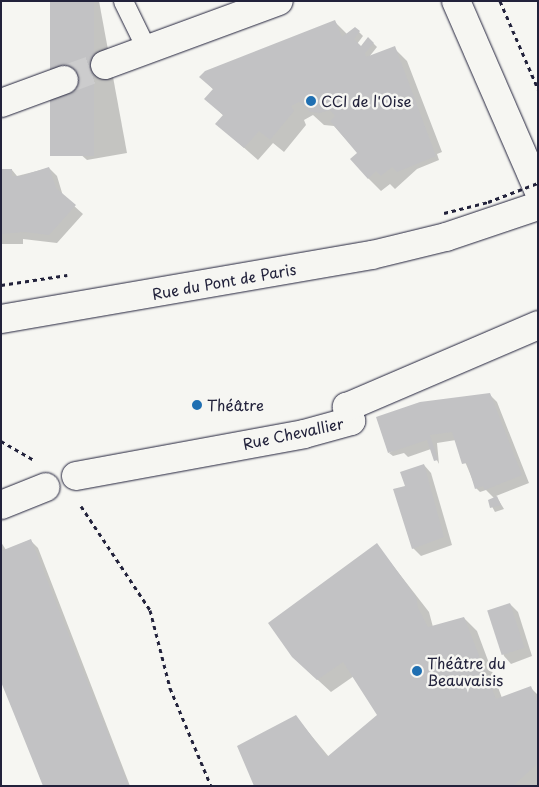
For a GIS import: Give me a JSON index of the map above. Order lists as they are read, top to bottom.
{
  "streets": {
    "street": ["Rue du Pont de Paris", "Rue Chevallier"]
  },
  "places": ["CCI de l'Oise", "Théâtre", "Théâtre du Beauvaisis"]
}
